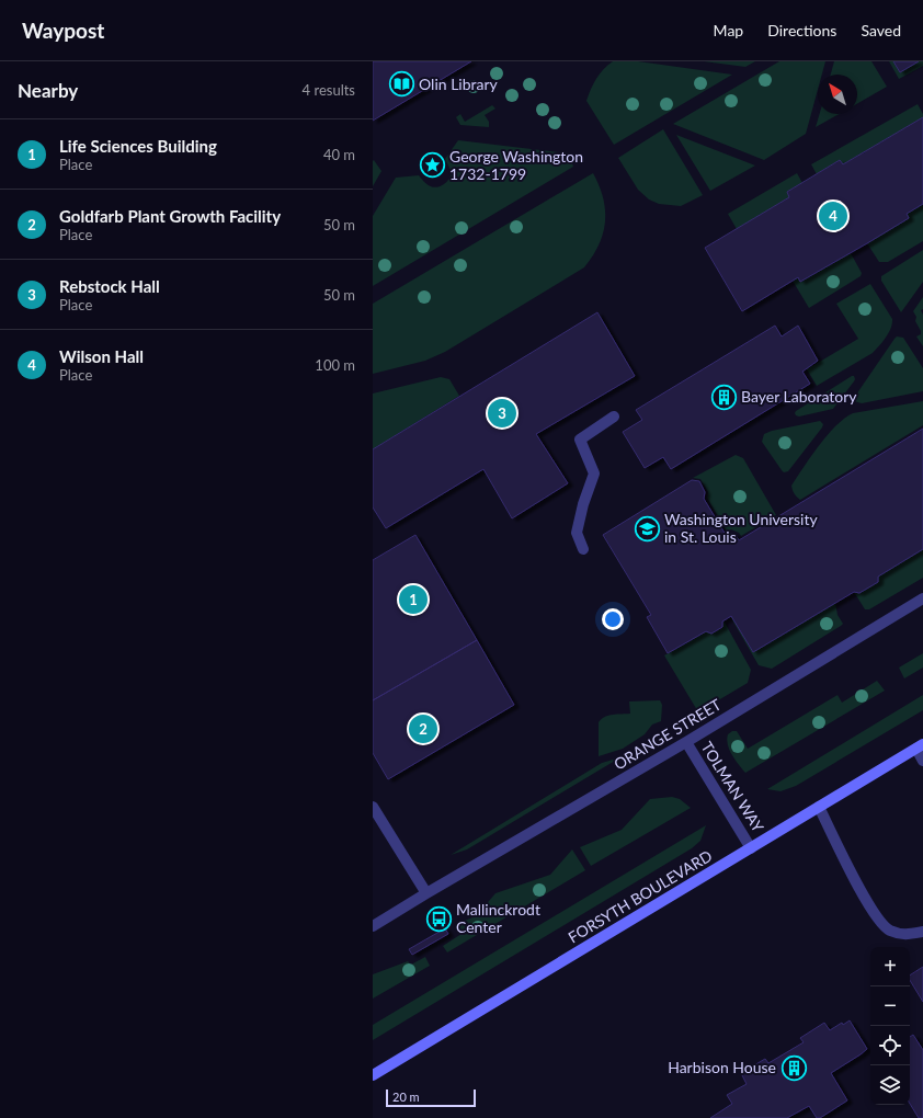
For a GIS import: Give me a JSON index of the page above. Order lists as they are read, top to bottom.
{
  "streets": {
    "main road": ["FORSYTH BOULEVARD"],
    "lane": ["ORANGE STREET", "TOLMAN WAY"]
  },
  "crossings": [
    ["ORANGE STREET", "TOLMAN WAY"],
    ["TOLMAN WAY", "FORSYTH BOULEVARD"]
  ],
  "places": {
    "library": ["Olin Library"],
    "place": ["George Washington 1732-1799"],
    "building": ["Bayer Laboratory", "Harbison House"],
    "school or university": ["Washington University in St. Louis"],
    "bus stop": ["Mallinckrodt Center"]
  },
  "scale_bar": "20 m",
  "north": "top left",
  "page": {
    "header": "Waypost",
    "nav": ["Map", "Directions", "Saved"],
    "heading": ["Nearby", "4 results"],
    "list": [
      {
        "mark": "1",
        "name": "Life Sciences Building",
        "note": "Place",
        "value": "40 m"
      },
      {
        "mark": "2",
        "name": "Goldfarb Plant Growth Facility",
        "note": "Place",
        "value": "50 m"
      },
      {
        "mark": "3",
        "name": "Rebstock Hall",
        "note": "Place",
        "value": "50 m"
      },
      {
        "mark": "4",
        "name": "Wilson Hall",
        "note": "Place",
        "value": "100 m"
      }
    ],
    "pins": [
      "4",
      "3",
      "1",
      "2"
    ],
    "map_buttons": ["+", "−"],
    "scale": "20 m"
  }
}
